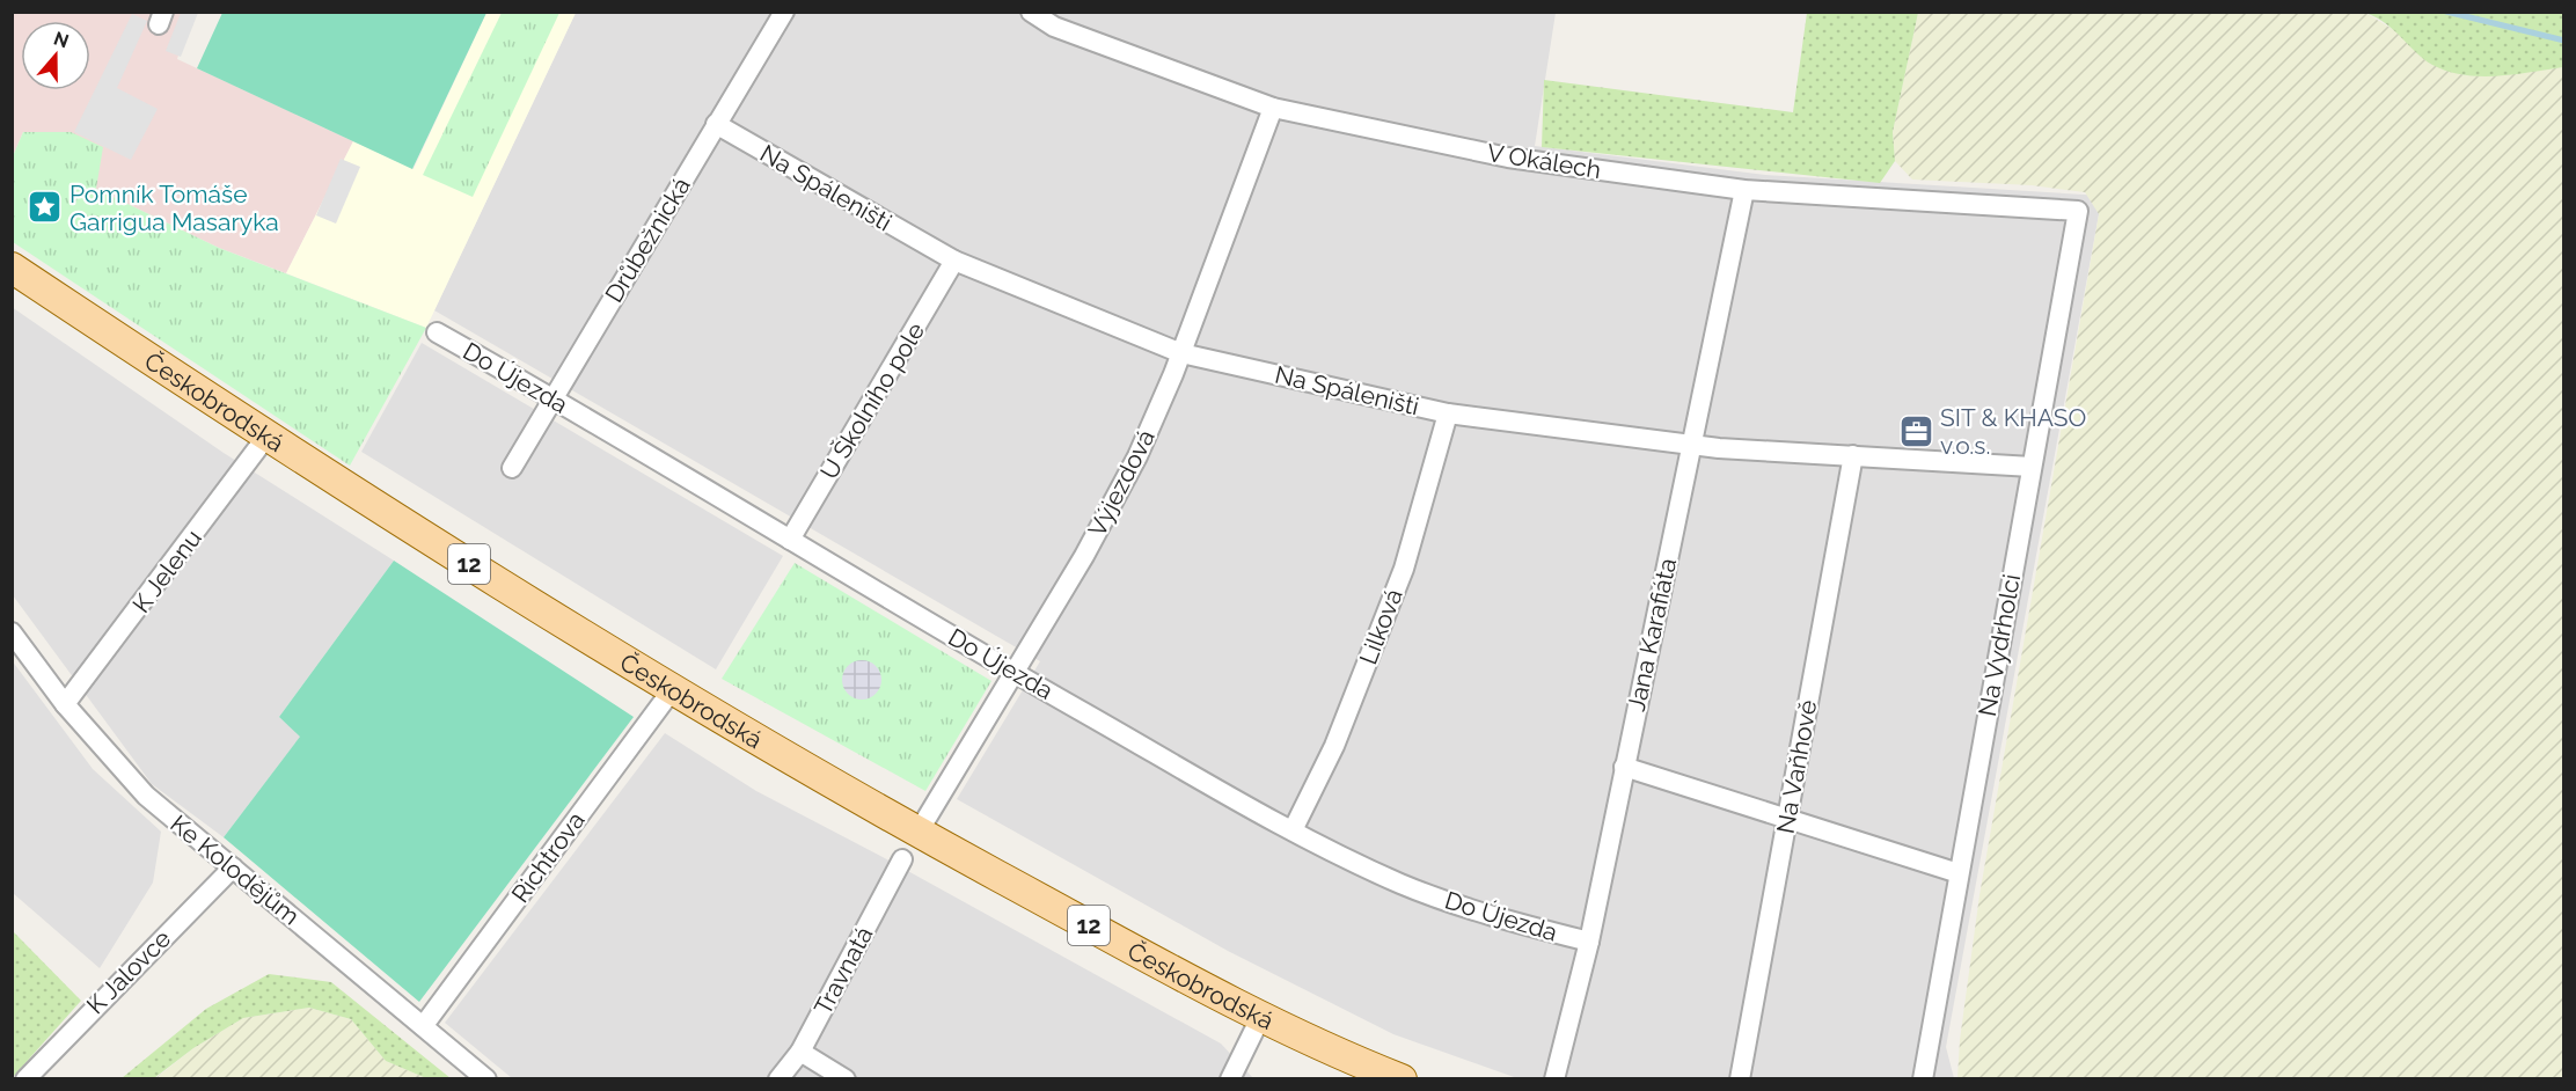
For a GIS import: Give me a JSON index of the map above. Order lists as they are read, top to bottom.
{
  "streets": {
    "main road": ["Českobrodská", "12"],
    "street": [
      "V Okálech",
      "Na Spáleništi",
      "Drůbežnická",
      "Do Újezda",
      "U Školního pole",
      "Výjezdová",
      "K Jelenu",
      "Lilková",
      "Jana Karafiáta",
      "Na Vydrholci",
      "Na Vaňhově",
      "Richtrova",
      "Ke Kolodějům",
      "Travnatá",
      "K Jalovce"
    ]
  },
  "crossings": [
    ["V Okálech", "Výjezdová"],
    ["V Okálech", "Jana Karafiáta"],
    ["V Okálech", "Na Vydrholci"],
    ["Na Spáleništi", "Drůbežnická"],
    ["Na Spáleništi", "U Školního pole"],
    ["Na Spáleništi", "Výjezdová"],
    ["Na Spáleništi", "Lilková"],
    ["Na Spáleništi", "Jana Karafiáta"],
    ["Na Spáleništi", "Na Vydrholci"],
    ["Na Spáleništi", "Na Vaňhově"],
    ["Drůbežnická", "Do Újezda"],
    ["Do Újezda", "U Školního pole"],
    ["Do Újezda", "Výjezdová"],
    ["Do Újezda", "Lilková"],
    ["Do Újezda", "Jana Karafiáta"],
    ["Českobrodská", "Výjezdová"],
    ["Českobrodská", "K Jelenu"],
    ["Českobrodská", "Richtrova"],
    ["K Jelenu", "Ke Kolodějům"],
    ["Richtrova", "Ke Kolodějům"],
    ["Ke Kolodějům", "K Jalovce"]
  ],
  "places": {
    "place": ["Pomník Tomáše Garrigua Masaryka"],
    "office": ["SIT & KHASO v.o.s."]
  },
  "north": "top"
}
